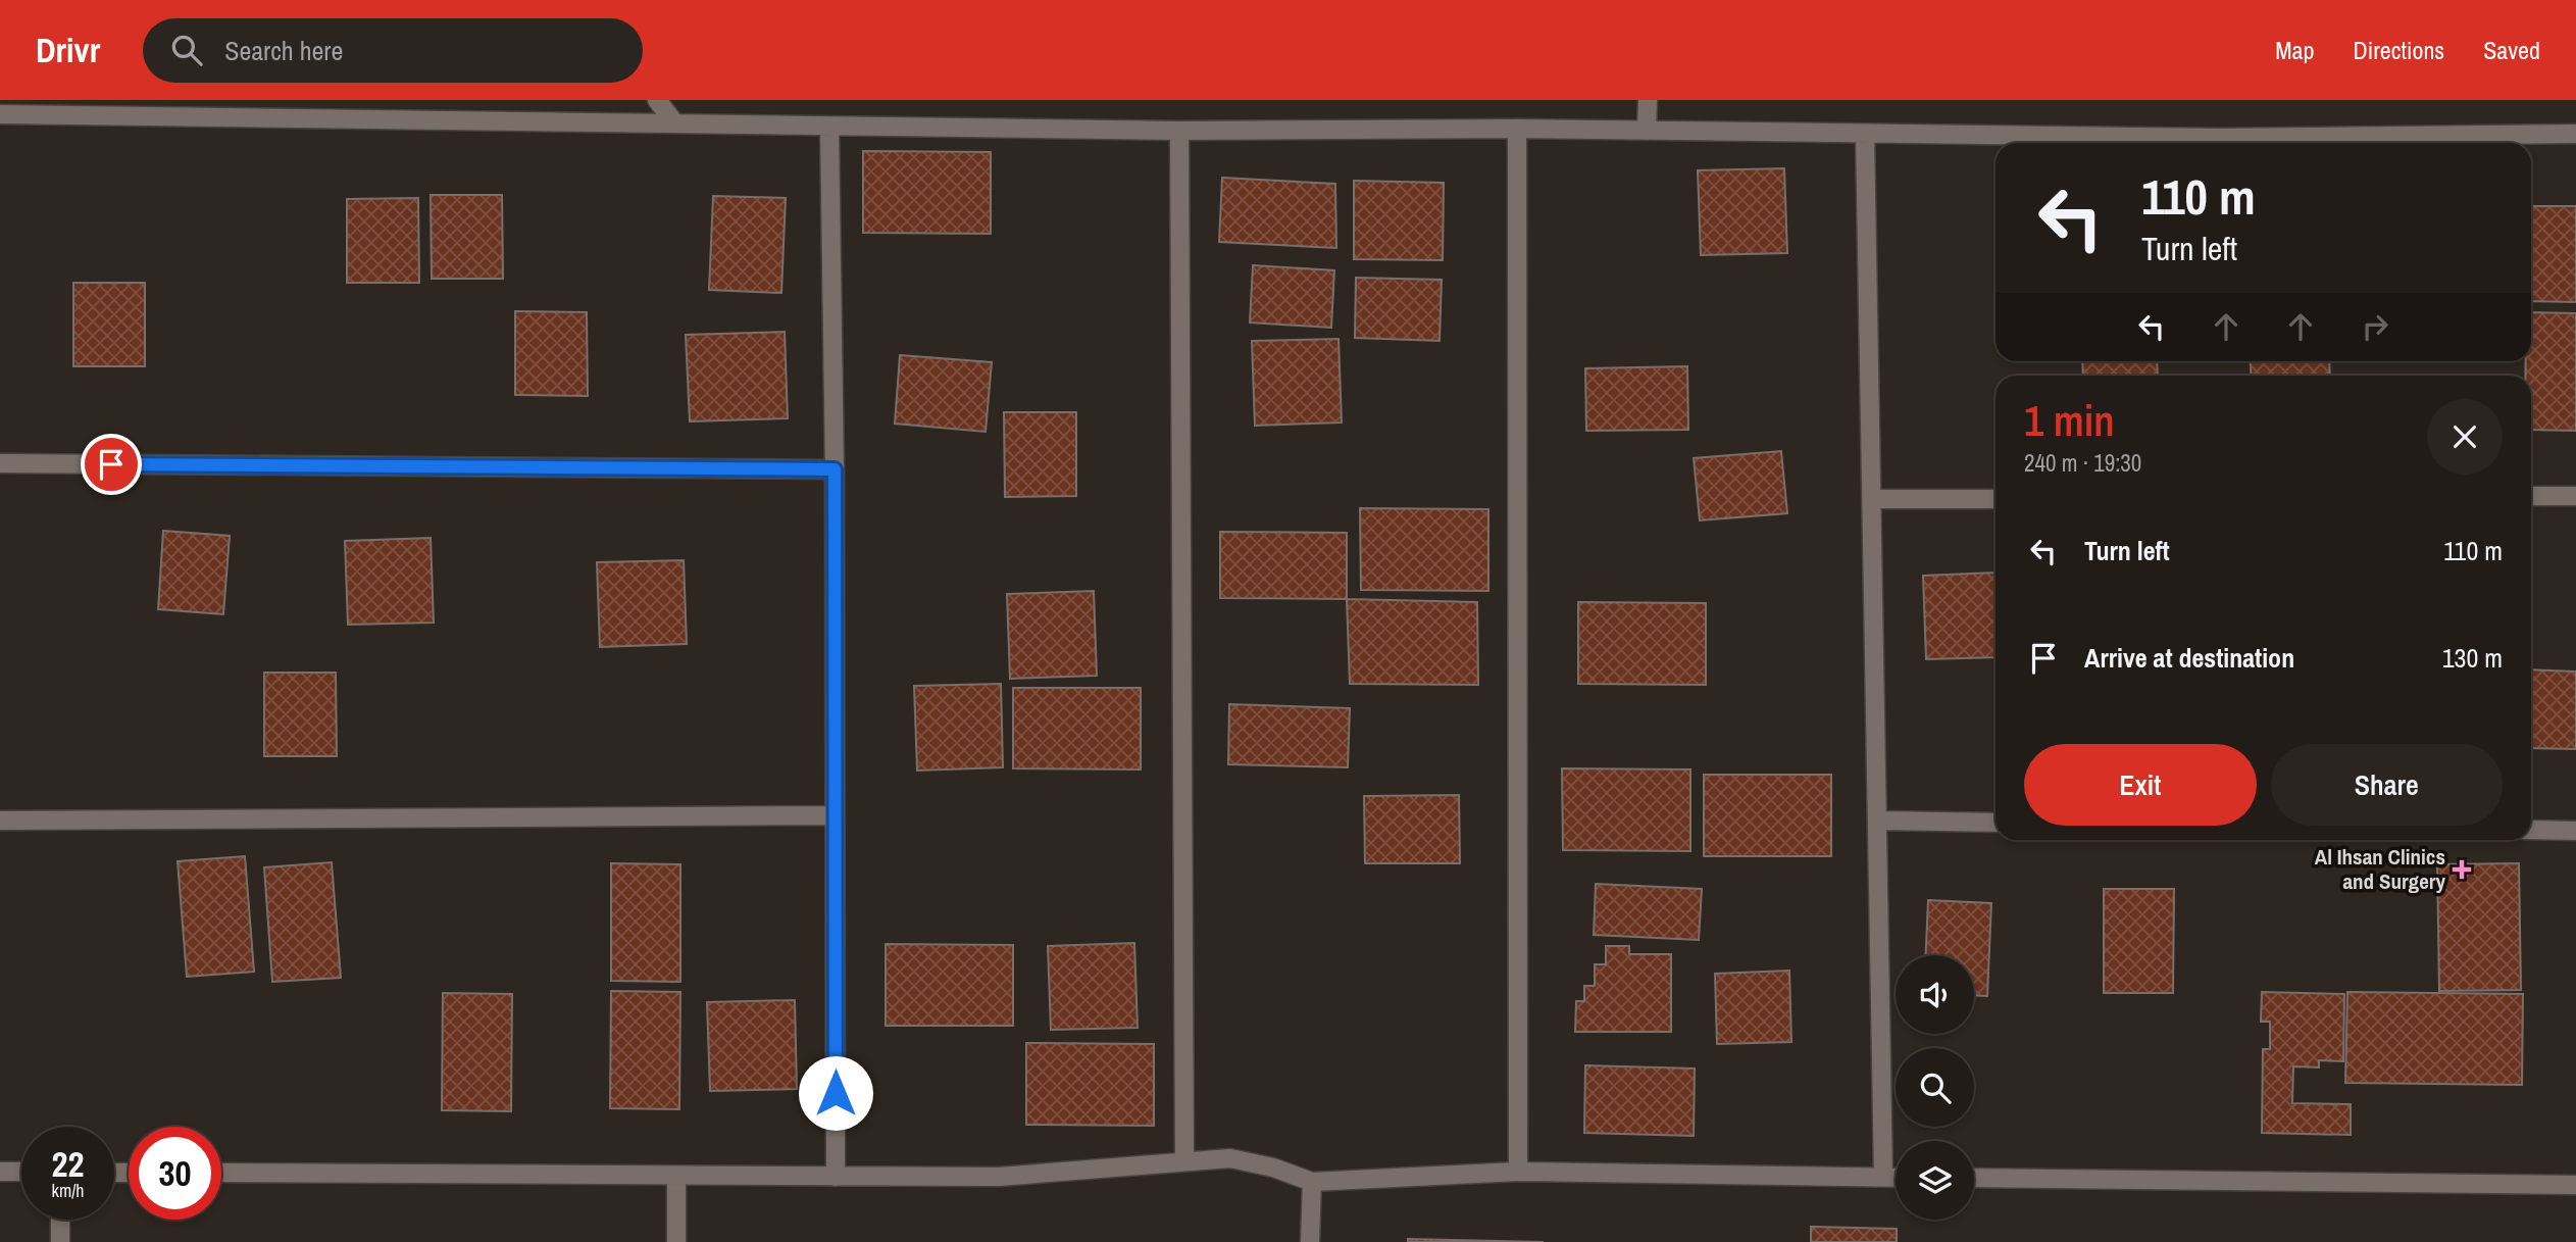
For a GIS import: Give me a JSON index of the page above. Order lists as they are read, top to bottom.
{
  "places": {
    "health": ["Al Ihsan Clinics and Surgery"]
  },
  "page": {
    "header": "Drivr",
    "search": "Search here",
    "nav": ["Map", "Directions", "Saved"],
    "turn": ["110 m", "Turn left"],
    "heading": ["1 min", "240 m · 19:30"],
    "list": [
      {
        "name": "Turn left",
        "value": "110 m"
      },
      {
        "name": "Arrive at destination",
        "value": "130 m"
      }
    ],
    "buttons": ["Exit", "Share"],
    "speed": "22 km/h",
    "limit": "30"
  }
}
